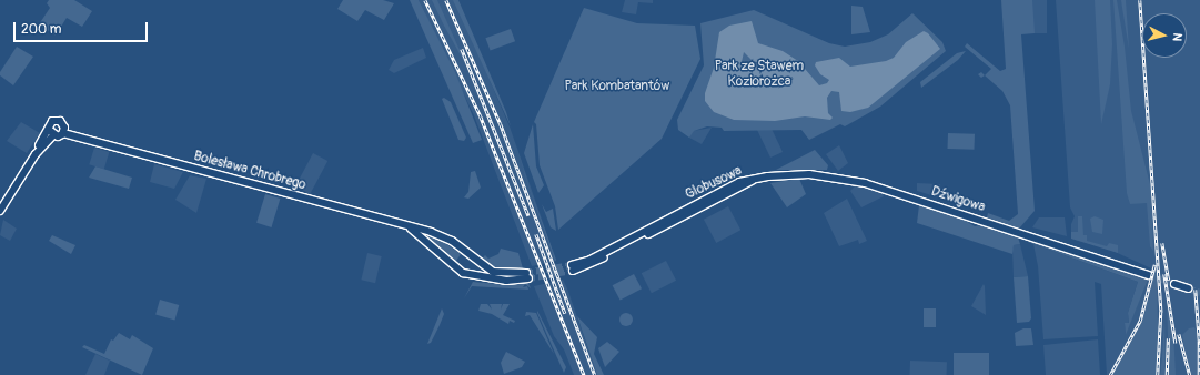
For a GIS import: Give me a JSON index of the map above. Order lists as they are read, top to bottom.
{
  "streets": {
    "main road": ["Bolesława Chrobrego", "Globusowa", "Dźwigowa"]
  },
  "crossings": [
    ["Globusowa", "Dźwigowa"]
  ],
  "parks": ["Park ze Stawem Koziorożca", "Park Kombatantów"],
  "scale_bar": "200 m",
  "north": "right"
}
